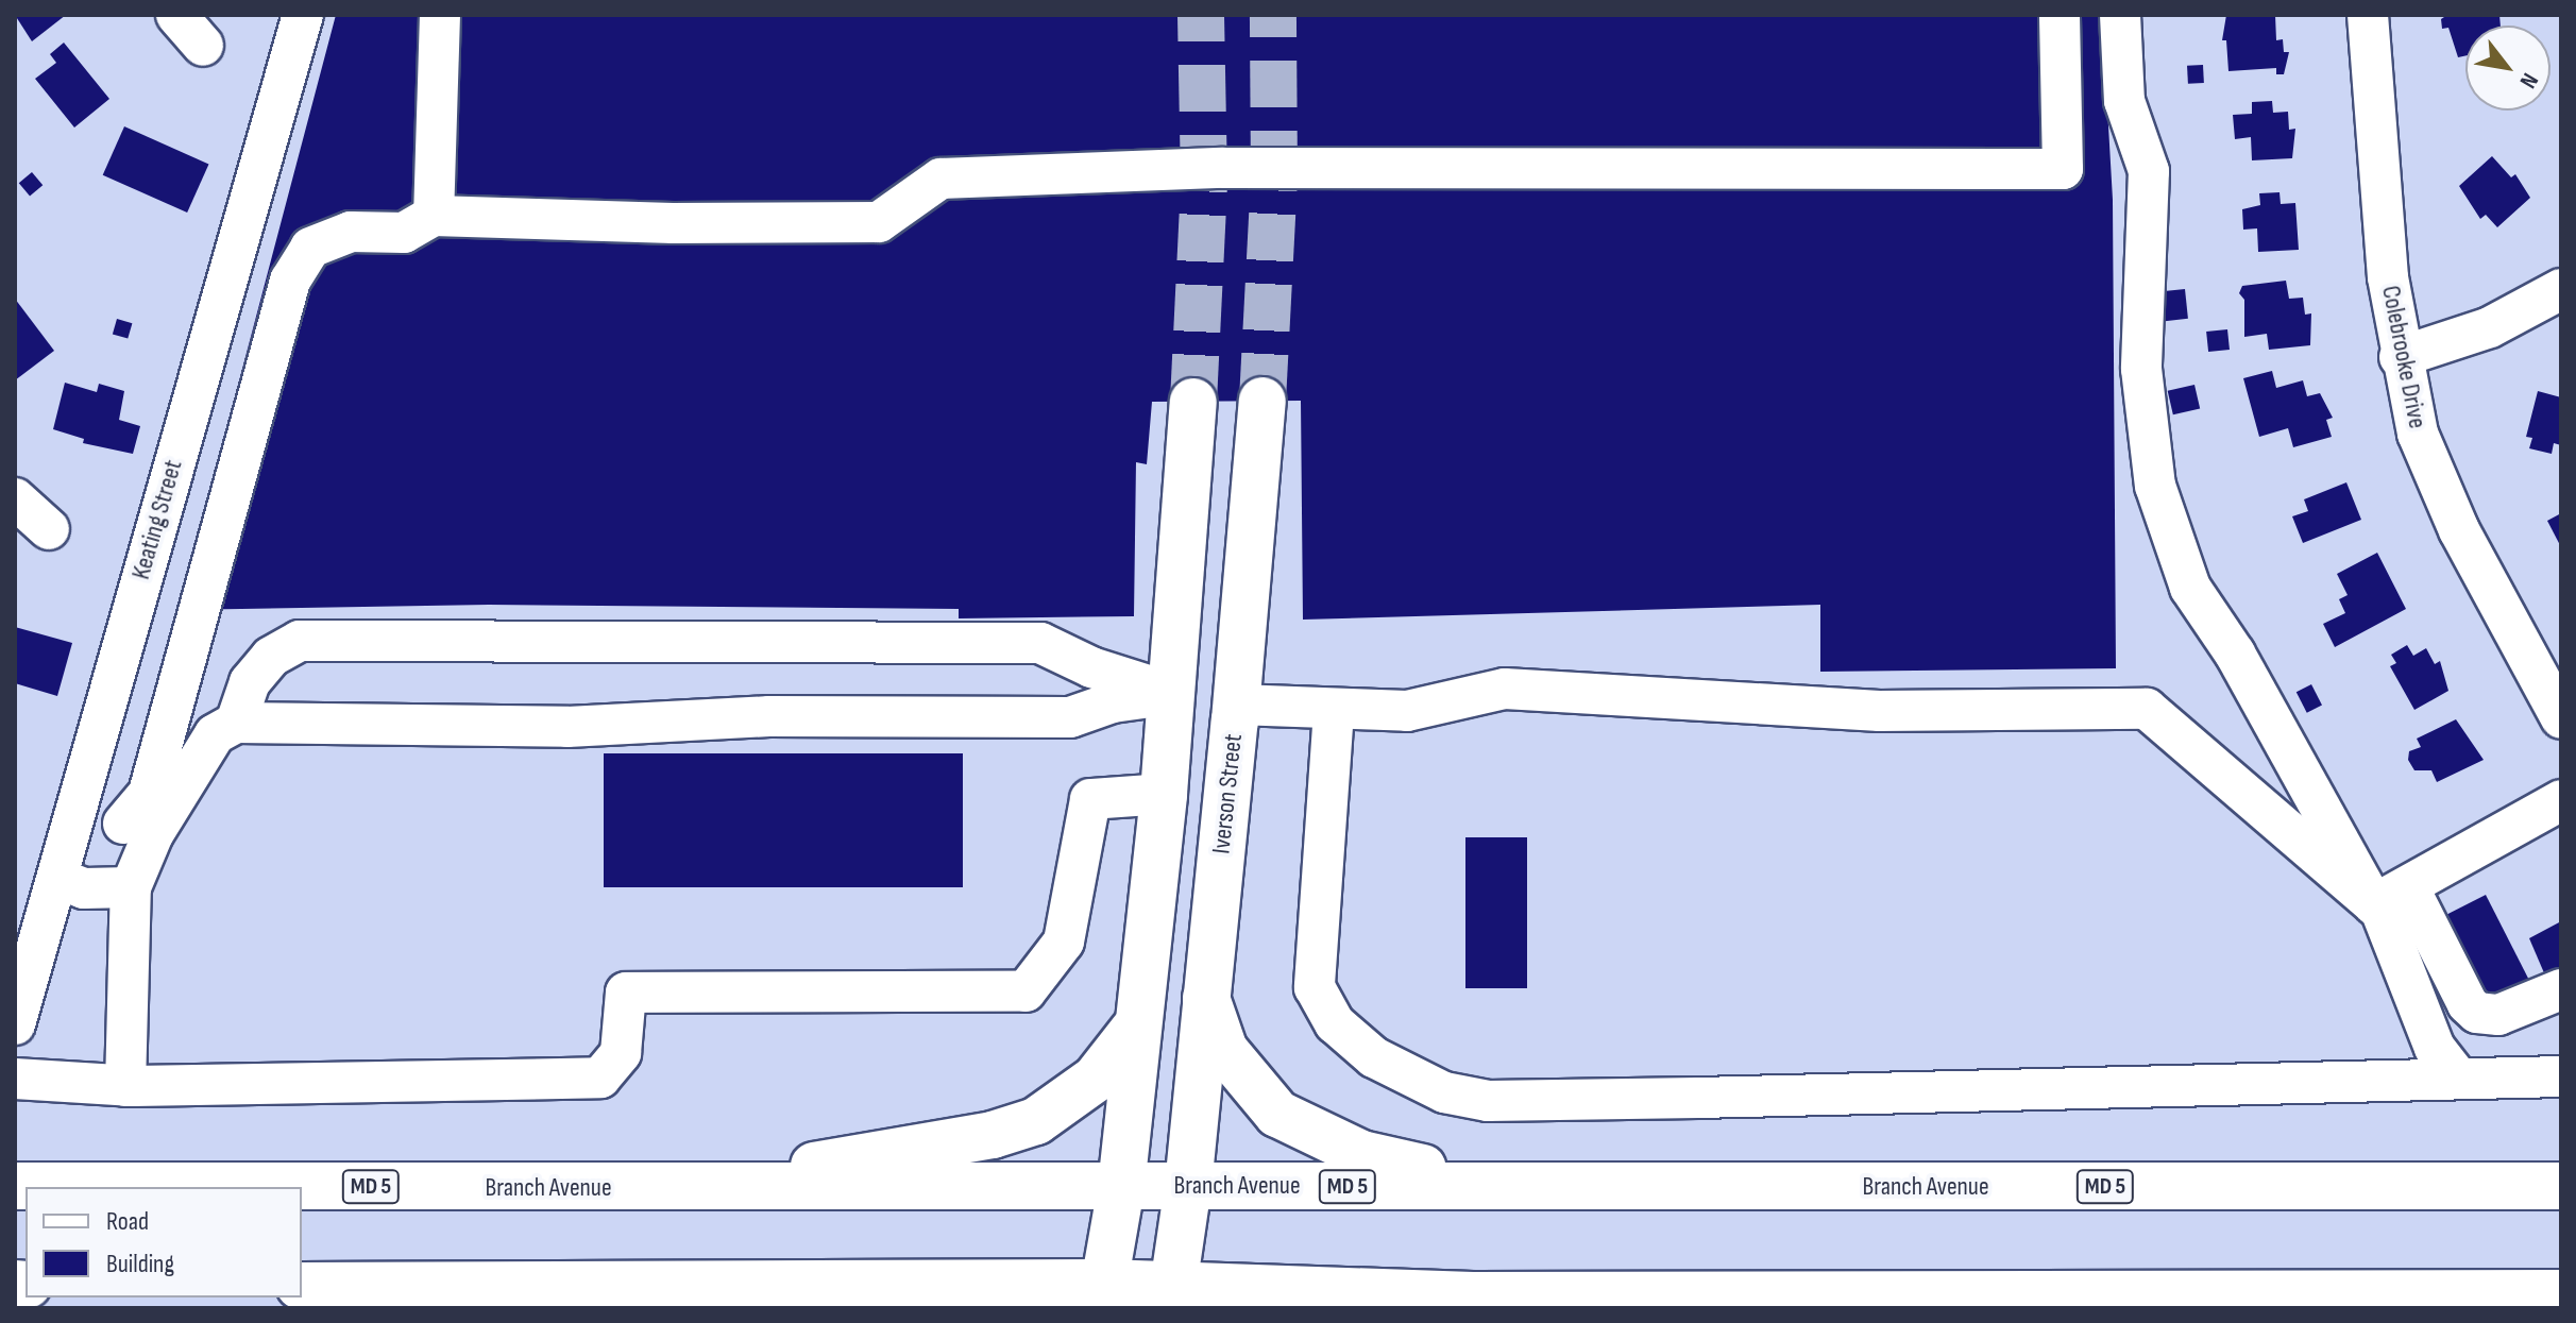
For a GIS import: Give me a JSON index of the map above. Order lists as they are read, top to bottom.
{
  "streets": {
    "main road": ["Iverson Street", "Branch Avenue", "MD 5"],
    "street": ["Colebrooke Drive", "Keating Street"]
  },
  "crossings": [
    ["Iverson Street", "Branch Avenue"]
  ],
  "legend": ["Road", "Building"],
  "north": "bottom right"
}
